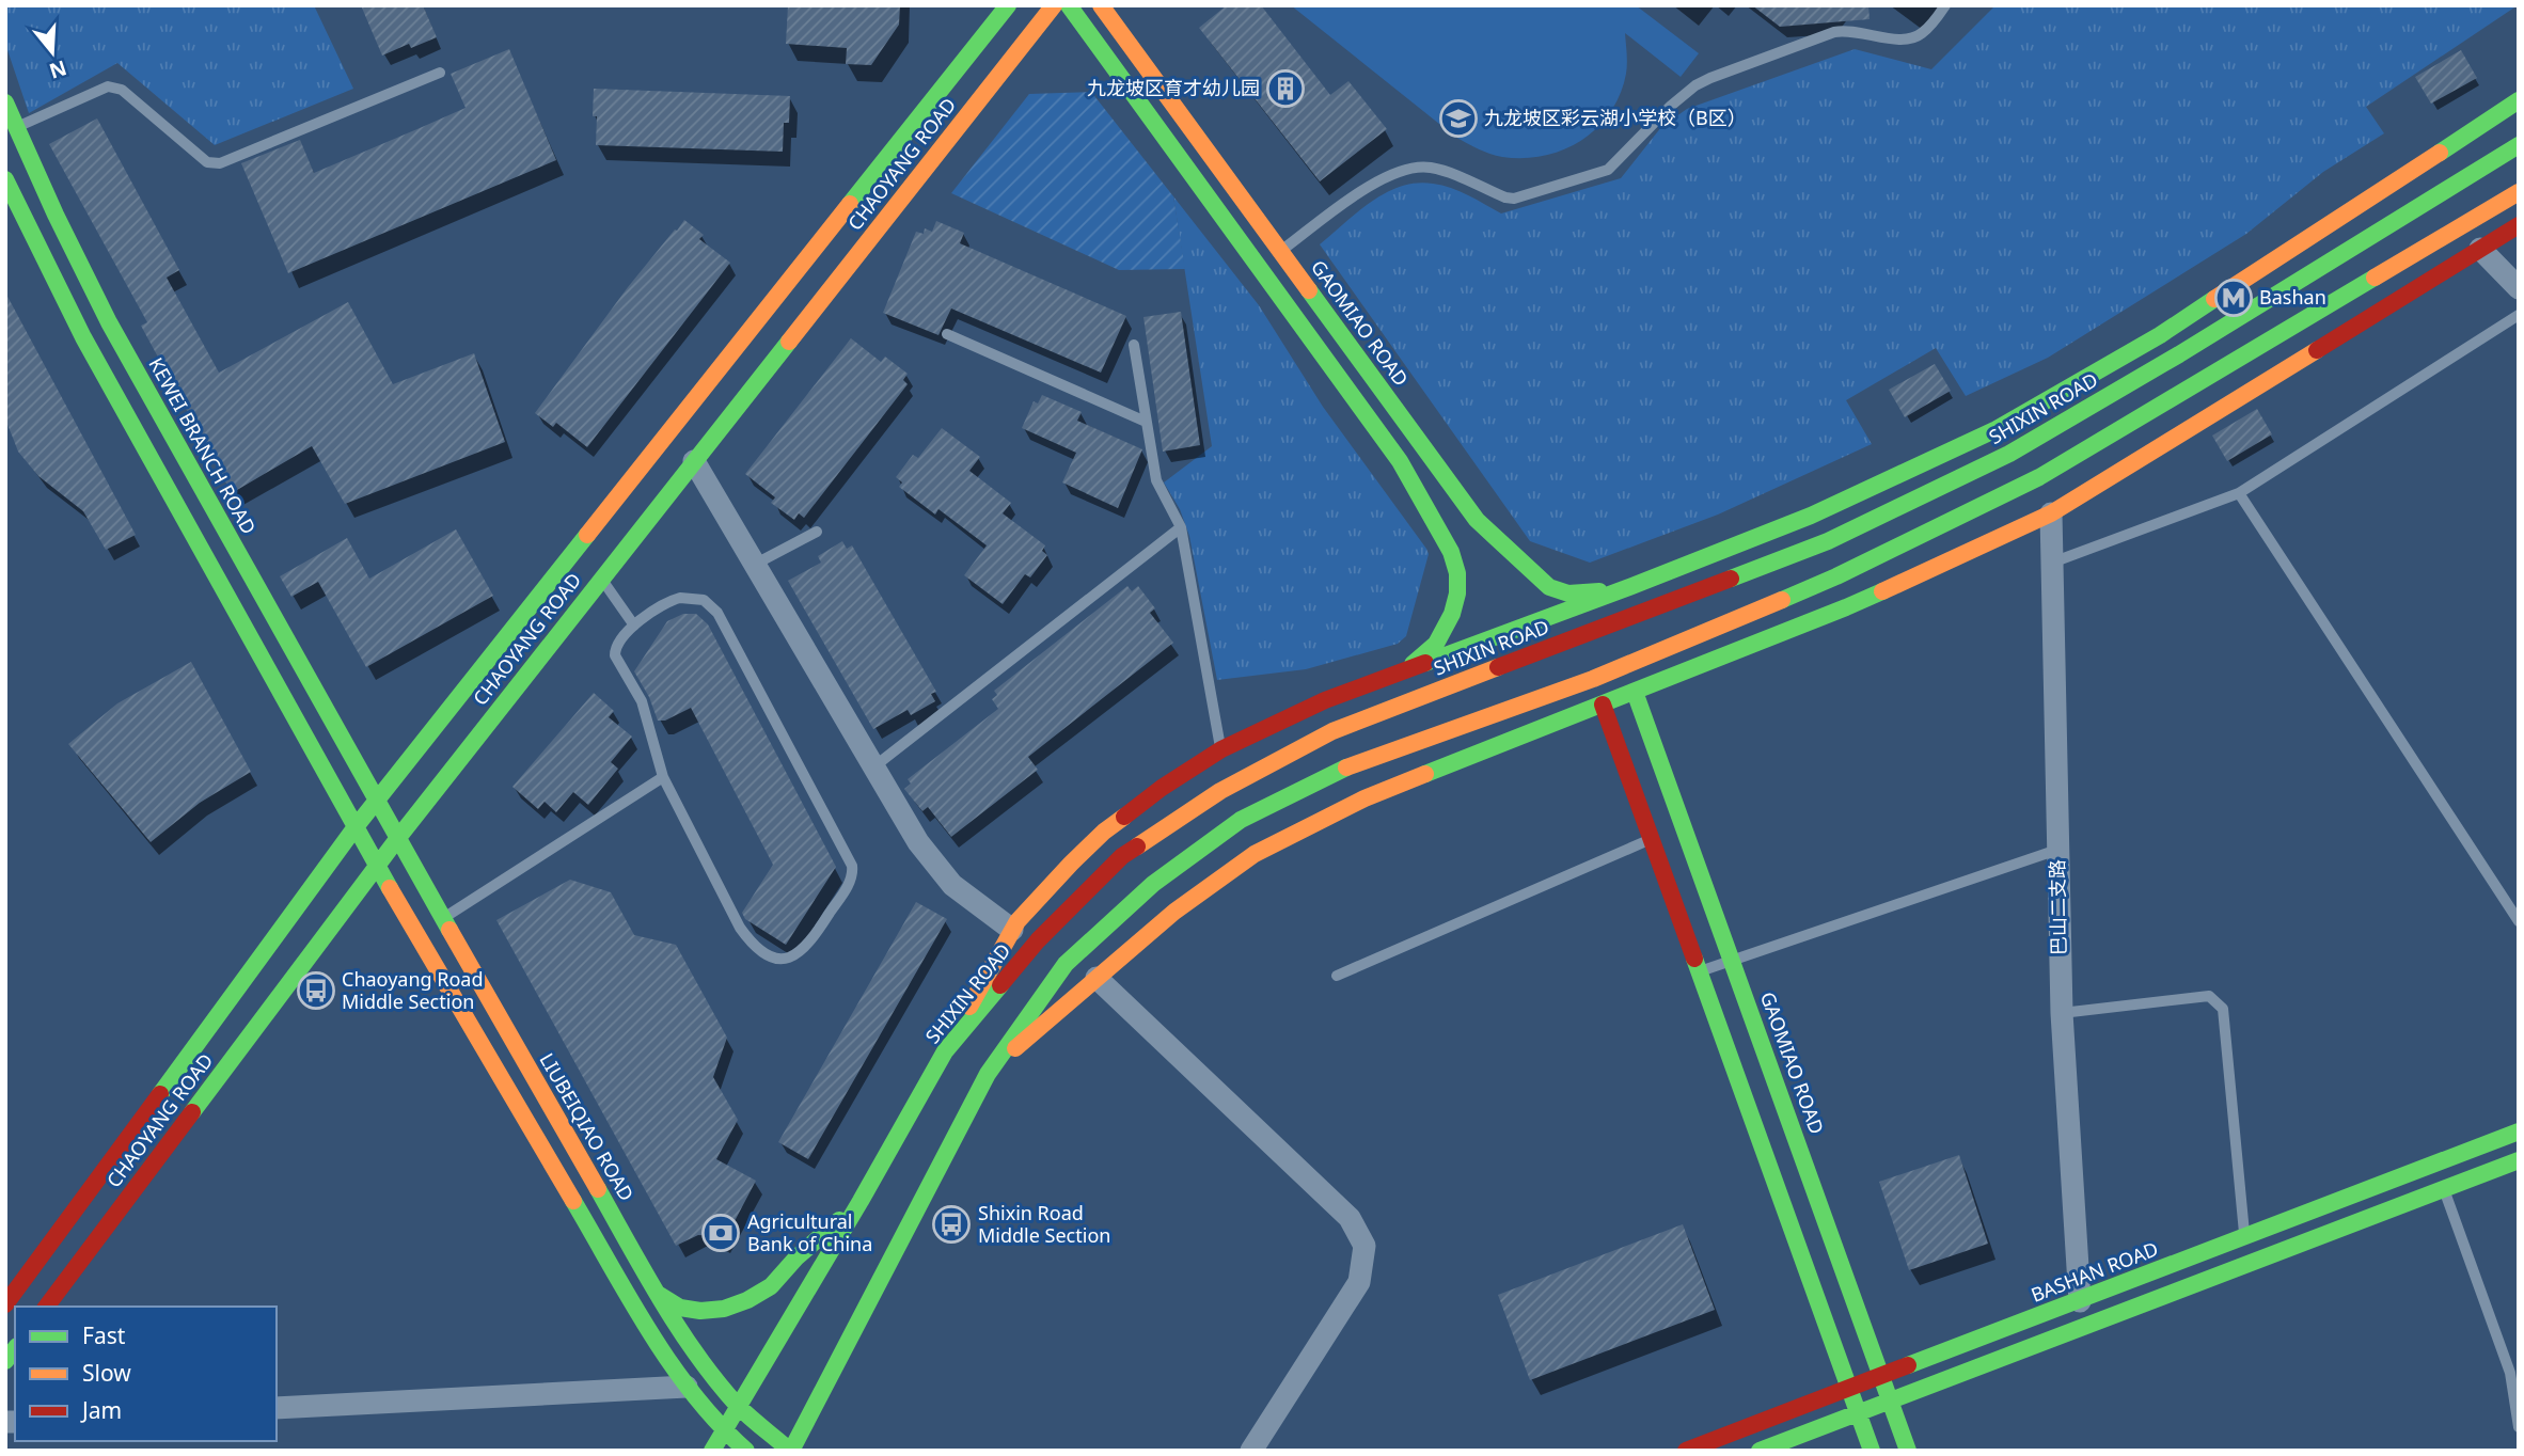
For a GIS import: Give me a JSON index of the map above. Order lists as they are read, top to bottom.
{
  "streets": {
    "street": [
      "CHAOYANG ROAD",
      "GAOMIAO ROAD",
      "SHIXIN ROAD",
      "KEWEI BRANCH ROAD",
      "巴山二支路",
      "LIUBEIQIAO ROAD",
      "BASHAN ROAD"
    ]
  },
  "crossings": [
    ["CHAOYANG ROAD", "KEWEI BRANCH ROAD"],
    ["CHAOYANG ROAD", "LIUBEIQIAO ROAD"],
    ["GAOMIAO ROAD", "BASHAN ROAD"],
    ["SHIXIN ROAD", "LIUBEIQIAO ROAD"],
    ["KEWEI BRANCH ROAD", "LIUBEIQIAO ROAD"],
    ["巴山二支路", "BASHAN ROAD"]
  ],
  "places": {
    "building": ["九龙坡区育才幼儿园"],
    "school or university": ["九龙坡区彩云湖小学校（B区）"],
    "metro station": ["Bashan"],
    "bus stop": ["Chaoyang Road Middle Section", "Shixin Road Middle Section"],
    "bank": ["Agricultural Bank of China"]
  },
  "legend": ["Fast", "Slow", "Jam"],
  "north": "bottom"
}
